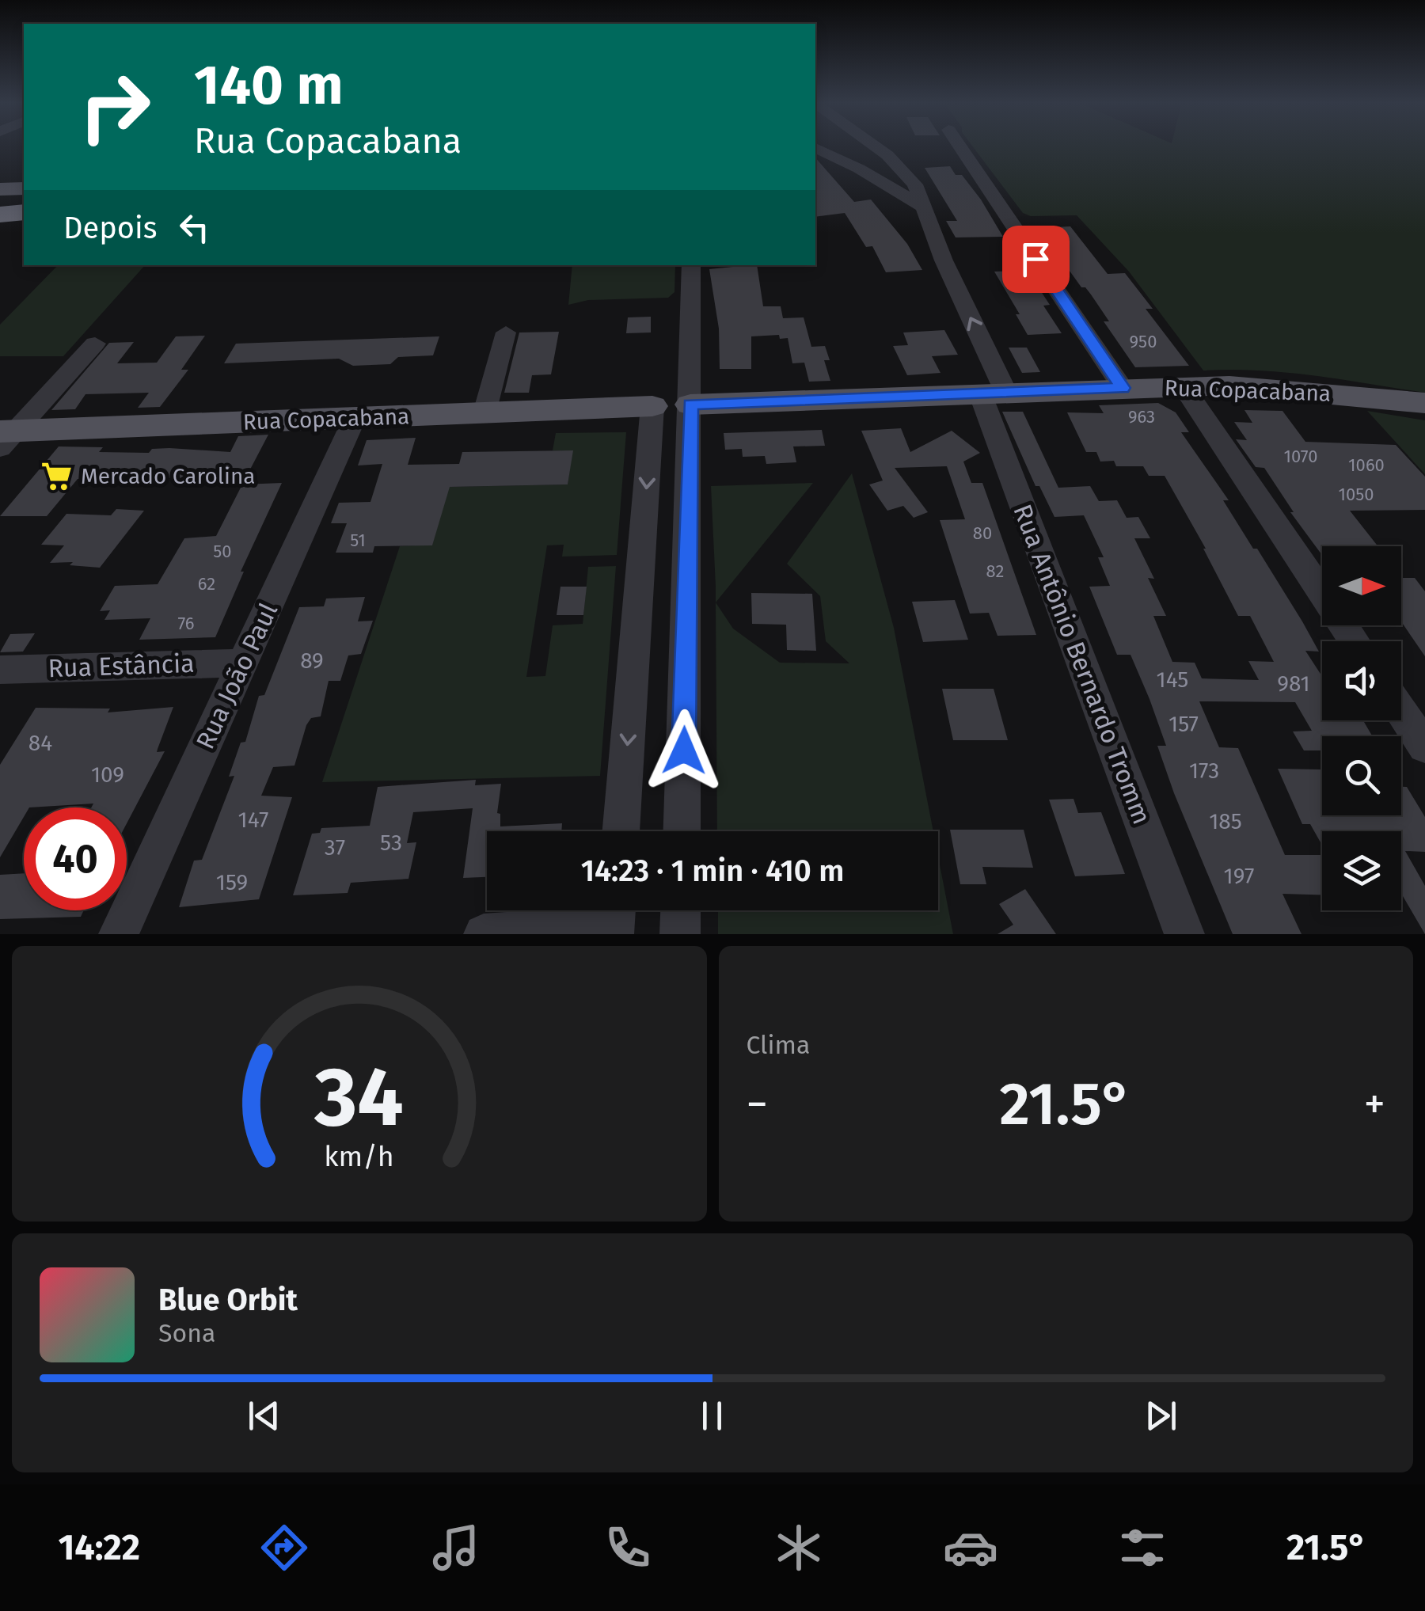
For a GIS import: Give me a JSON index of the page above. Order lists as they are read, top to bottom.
{
  "streets": {
    "main road": ["Rua Copacabana"],
    "street": ["Rua Antônio Bernardo Tromm", "Rua Estância", "Rua João Paul"]
  },
  "crossings": [
    ["Rua Copacabana", "Rua Antônio Bernardo Tromm"],
    ["Rua Copacabana", "Rua João Paul"],
    ["Rua Estância", "Rua João Paul"]
  ],
  "places": {
    "supermarket": ["Mercado Carolina"]
  },
  "house_numbers": [
    "950",
    "963",
    "1070",
    "1060",
    "1050",
    "80",
    "51",
    "50",
    "82",
    "62",
    "76",
    "89",
    "145",
    "981",
    "157",
    "84",
    "173",
    "109",
    "147",
    "185",
    "53",
    "37",
    "197",
    "159"
  ],
  "north": "right",
  "page": {
    "turn": ["140 m", "Rua Copacabana"],
    "then": "Depois",
    "limit": "40",
    "trip": "14:23 · 1 min · 410 m",
    "tile": "Clima",
    "heat": ["−", "21.5°", "+"],
    "song": ["Blue Orbit", "Sona"],
    "tabs": ["14:22", "21.5°"],
    "gauge": ["34", "km/h"]
  }
}
